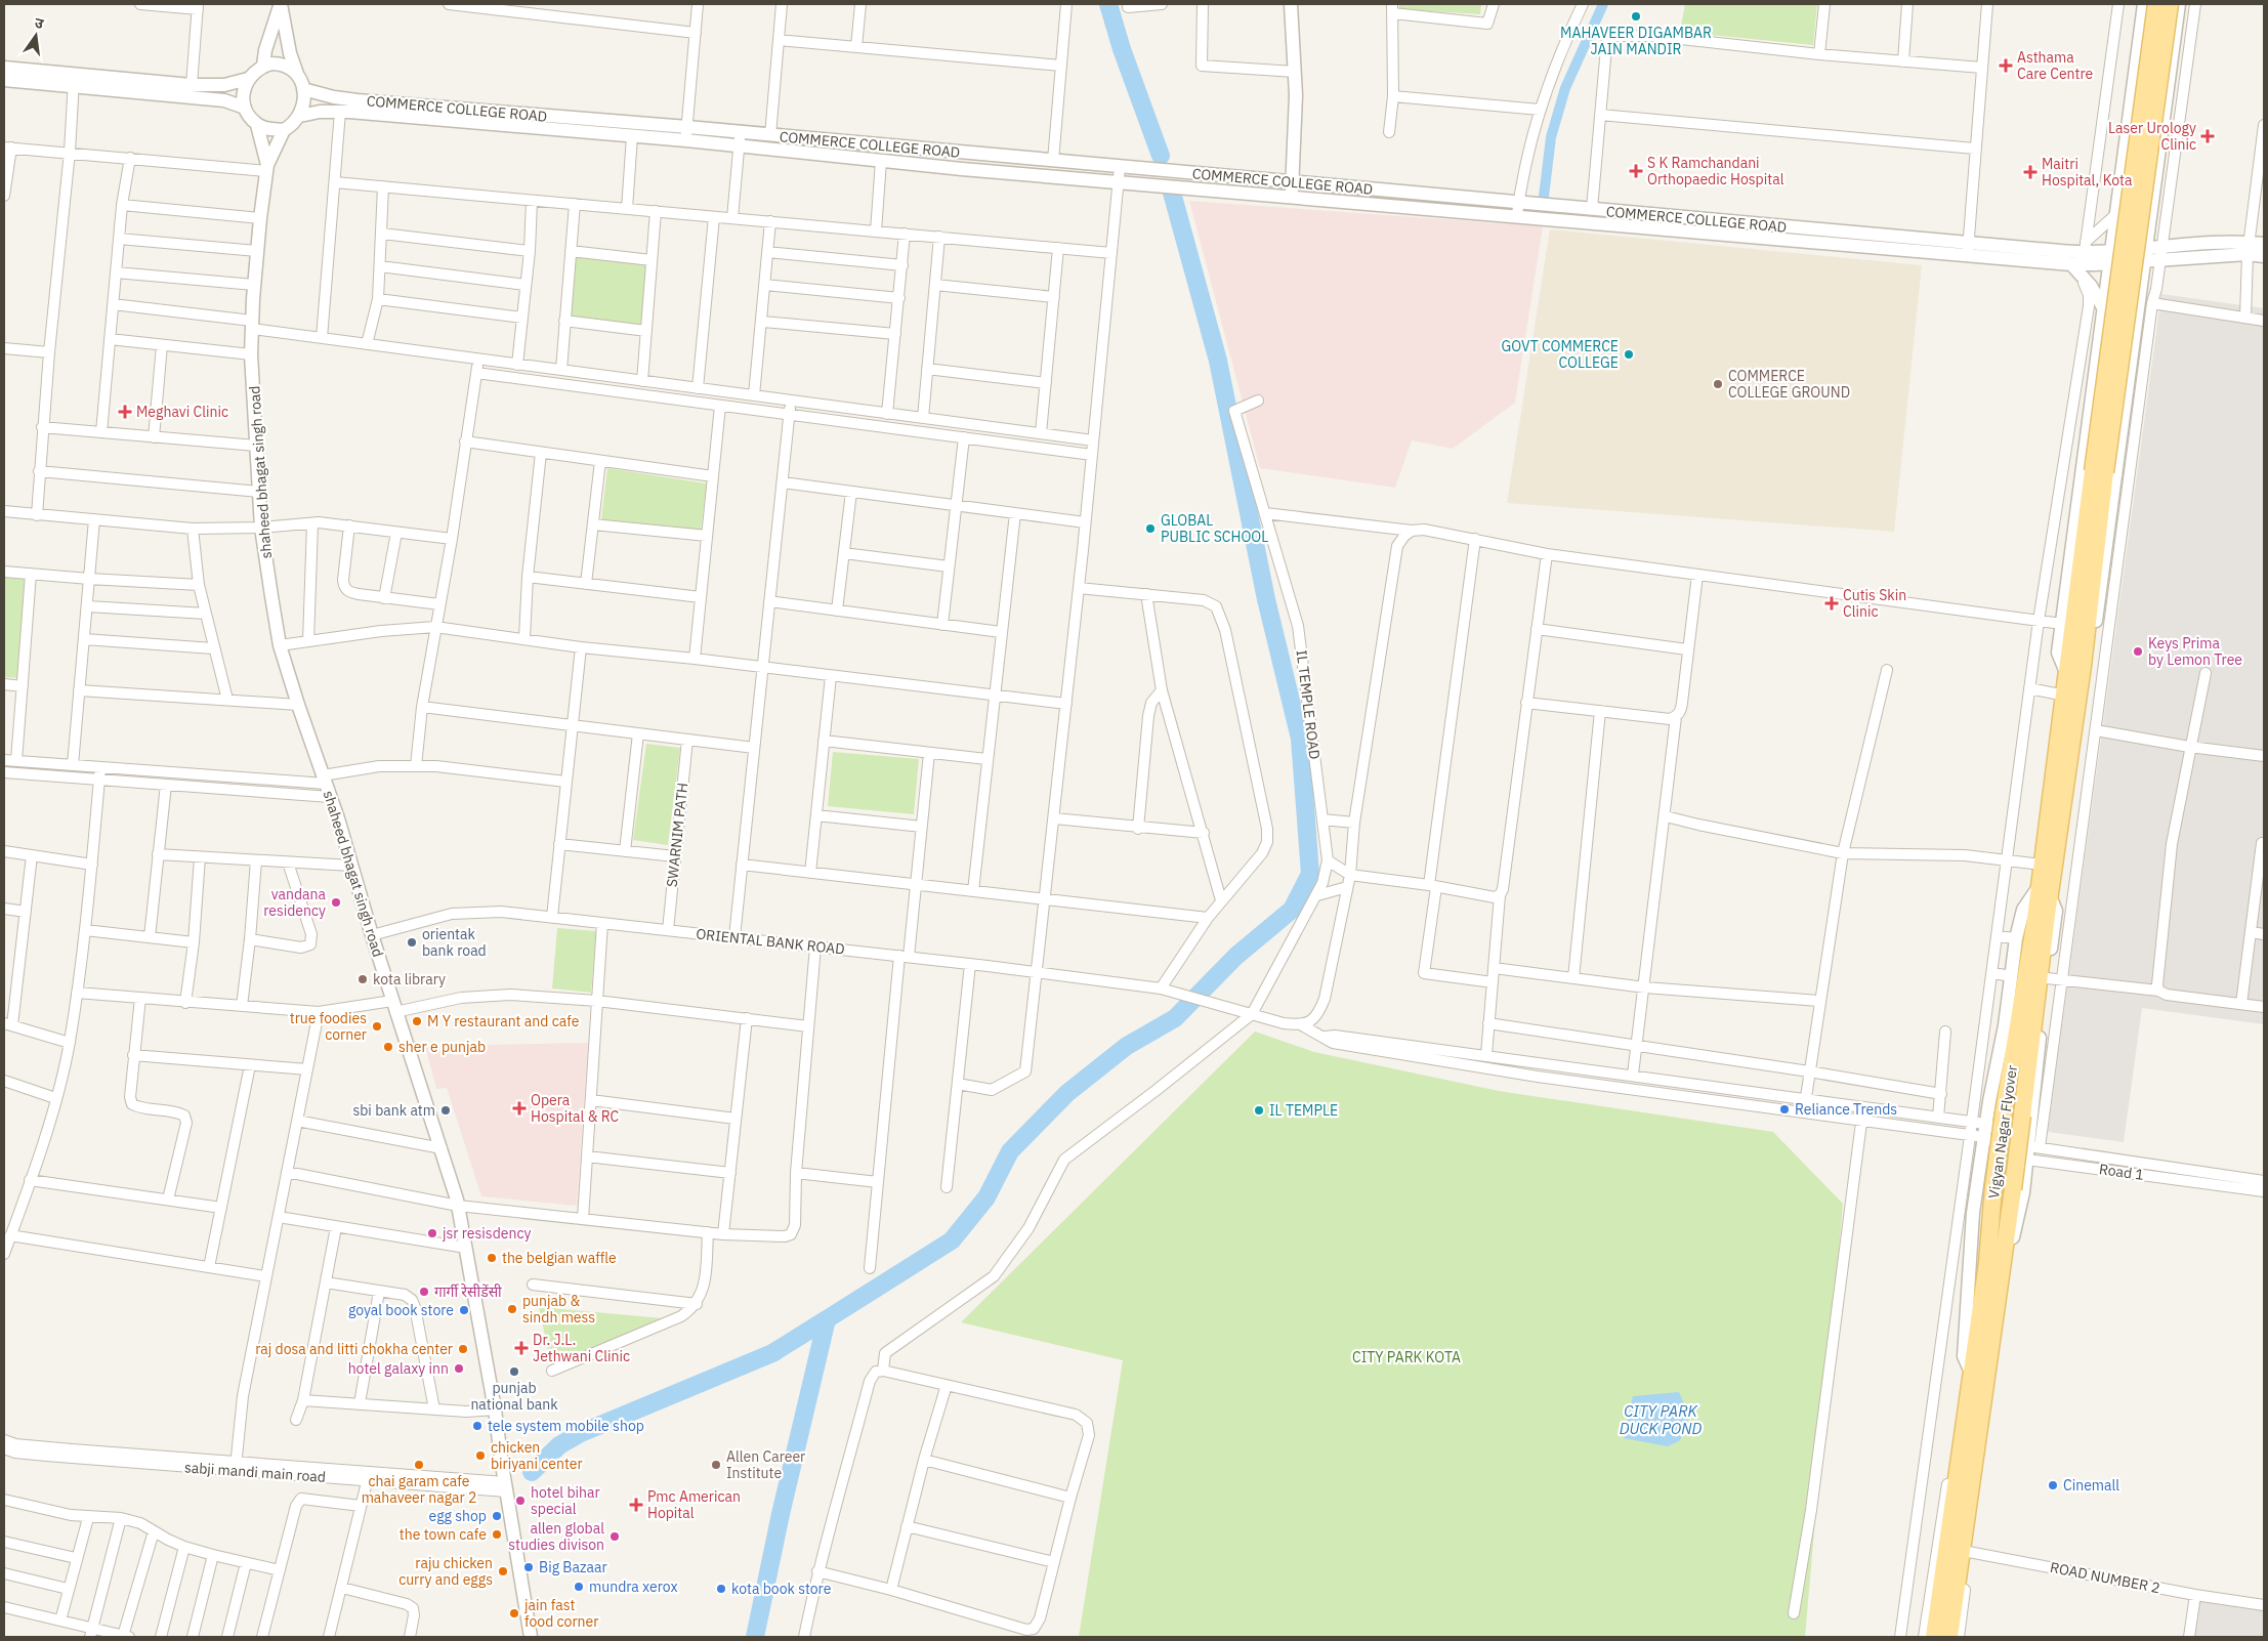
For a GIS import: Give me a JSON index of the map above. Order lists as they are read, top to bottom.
{
  "streets": {
    "main road": ["Vigyan Nagar Flyover"],
    "street": [
      "COMMERCE COLLEGE ROAD",
      "shaheed bhagat singh road",
      "IL TEMPLE ROAD",
      "SWARNIM PATH",
      "ORIENTAL BANK ROAD",
      "Road 1",
      "sabji mandi main road",
      "ROAD NUMBER 2"
    ]
  },
  "crossings": [
    ["shaheed bhagat singh road", "ORIENTAL BANK ROAD"],
    ["shaheed bhagat singh road", "sabji mandi main road"],
    ["IL TEMPLE ROAD", "ORIENTAL BANK ROAD"],
    ["SWARNIM PATH", "ORIENTAL BANK ROAD"],
    ["ORIENTAL BANK ROAD", "Road 1"],
    ["Vigyan Nagar Flyover", "ROAD NUMBER 2"]
  ],
  "water": ["CITY PARK DUCK POND"],
  "parks": ["CITY PARK KOTA"],
  "places": {
    "other": [
      "MAHAVEER DIGAMBAR JAIN MANDIR",
      "GOVT COMMERCE COLLEGE",
      "COMMERCE COLLEGE GROUND",
      "GLOBAL PUBLIC SCHOOL",
      "Keys Prima by Lemon Tree",
      "vandana residency",
      "orientak bank road",
      "kota library",
      "M Y restaurant and cafe",
      "true foodies corner",
      "sher e punjab",
      "Reliance Trends",
      "sbi bank atm",
      "IL TEMPLE",
      "jsr resisdency",
      "the belgian waffle",
      "गार्गी रेसीडेंसी",
      "punjab & sindh mess",
      "goyal book store",
      "raj dosa and litti chokha center",
      "hotel galaxy inn",
      "punjab national bank",
      "tele system mobile shop",
      "chicken biriyani center",
      "chai garam cafe mahaveer nagar 2",
      "Allen Career Institute",
      "Cinemall",
      "hotel bihar special",
      "egg shop",
      "the town cafe",
      "allen global studies divison",
      "Big Bazaar",
      "raju chicken curry and eggs",
      "mundra xerox",
      "kota book store",
      "jain fast food corner"
    ],
    "health": [
      "Asthama Care Centre",
      "Laser Urology Clinic",
      "S K Ramchandani Orthopaedic Hospital",
      "Maitri Hospital, Kota",
      "Meghavi Clinic",
      "Cutis Skin Clinic",
      "Opera Hospital & RC",
      "Dr. J.L. Jethwani Clinic",
      "Pmc American Hopital"
    ]
  },
  "north": "top"
}
